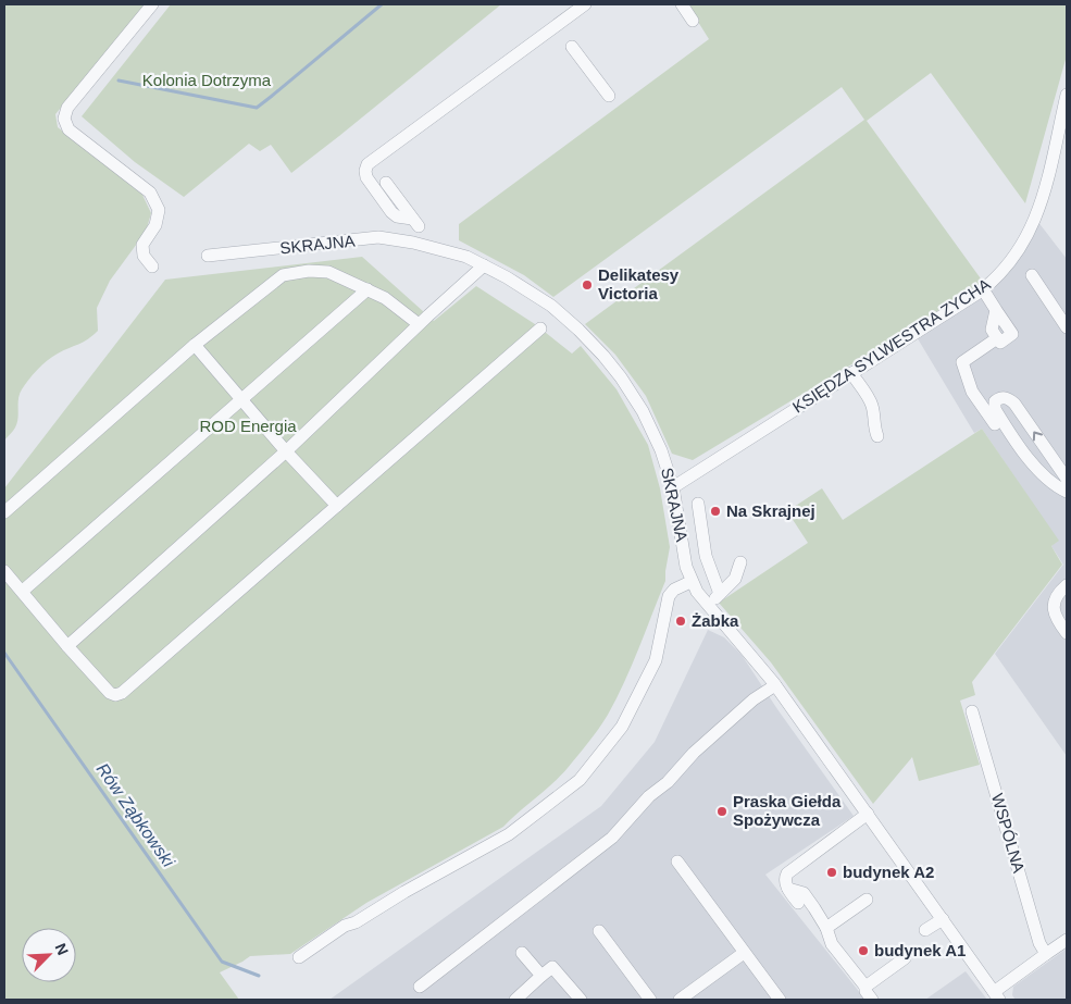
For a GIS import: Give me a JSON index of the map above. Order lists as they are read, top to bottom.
{
  "streets": {
    "street": ["SKRAJNA", "KSIĘDZA SYLWESTRA ZYCHA", "WSPÓLNA"]
  },
  "crossings": [
    ["SKRAJNA", "KSIĘDZA SYLWESTRA ZYCHA"]
  ],
  "water": ["Rów Ząbkowski"],
  "parks": ["Kolonia Dotrzyma", "ROD Energia"],
  "places": [
    "Delikatesy Victoria",
    "Na Skrajnej",
    "Żabka",
    "Praska Giełda Spożywcza",
    "budynek A2",
    "budynek A1"
  ],
  "north": "top right"
}
